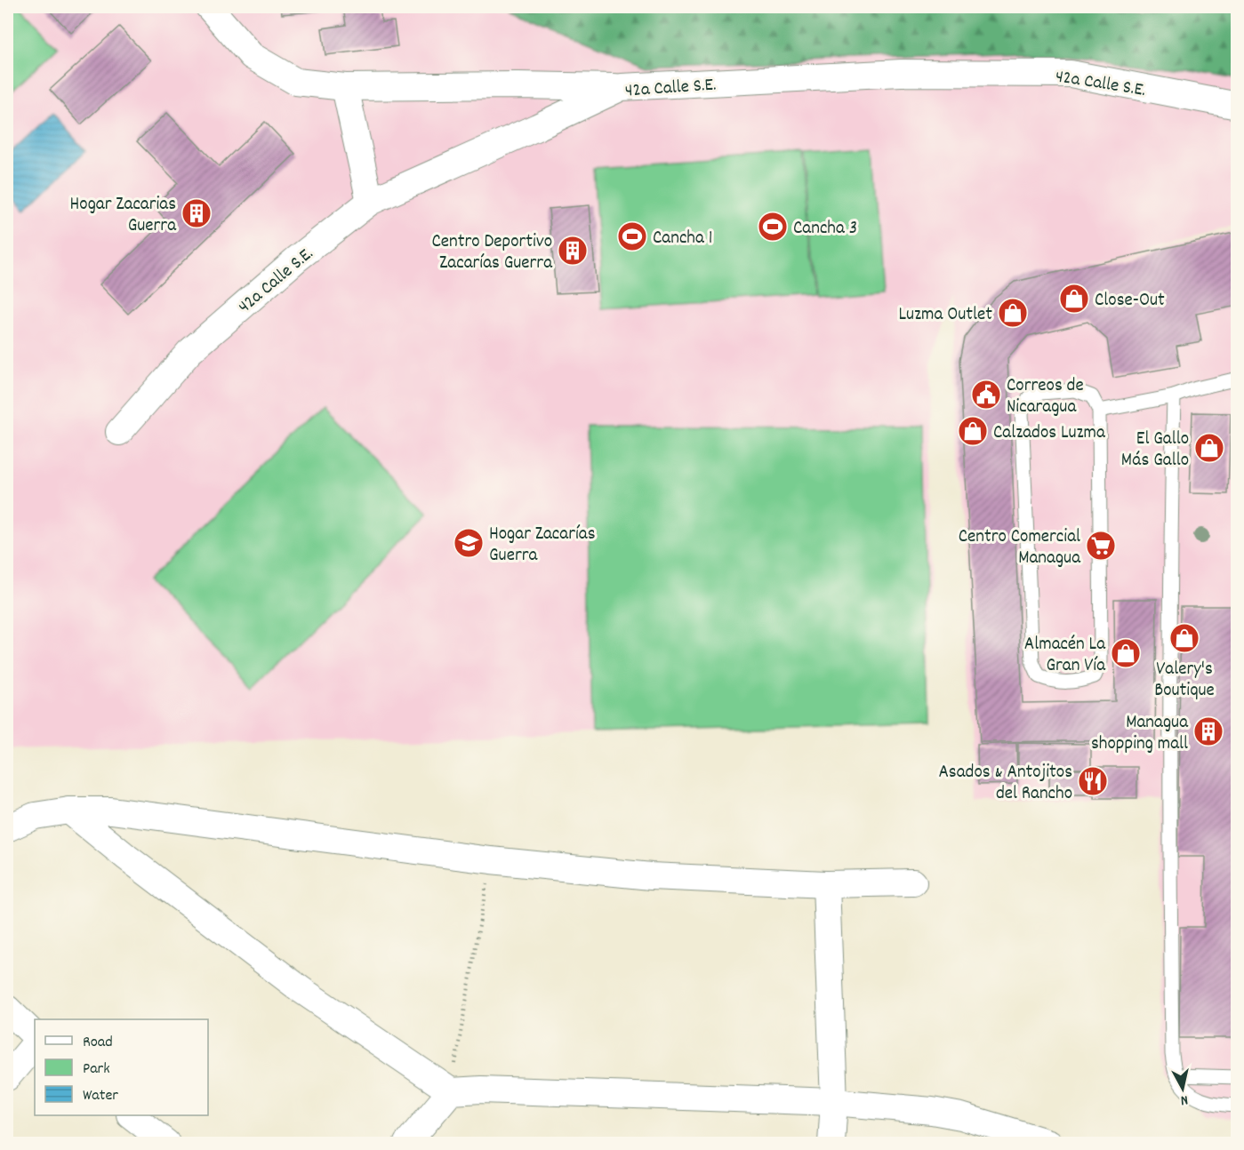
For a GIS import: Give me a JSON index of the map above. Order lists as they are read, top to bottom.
{
  "streets": {
    "street": ["42a Calle S.E."]
  },
  "places": {
    "building": ["Hogar Zacarias Guerra", "Centro Deportivo Zacarías Guerra", "Managua shopping mall"],
    "sports": ["Cancha 3", "Cancha 1"],
    "shop": [
      "Close-Out",
      "Luzma Outlet",
      "Calzados Luzma",
      "El Gallo Más Gallo",
      "Valery's Boutique",
      "Almacén La Gran Vía"
    ],
    "public building": ["Correos de Nicaragua"],
    "school or university": ["Hogar Zacarías Guerra"],
    "supermarket": ["Centro Comercial Managua"],
    "restaurant": ["Asados & Antojitos del Rancho"]
  },
  "legend": ["Road", "Park", "Water"],
  "north": "bottom"
}
